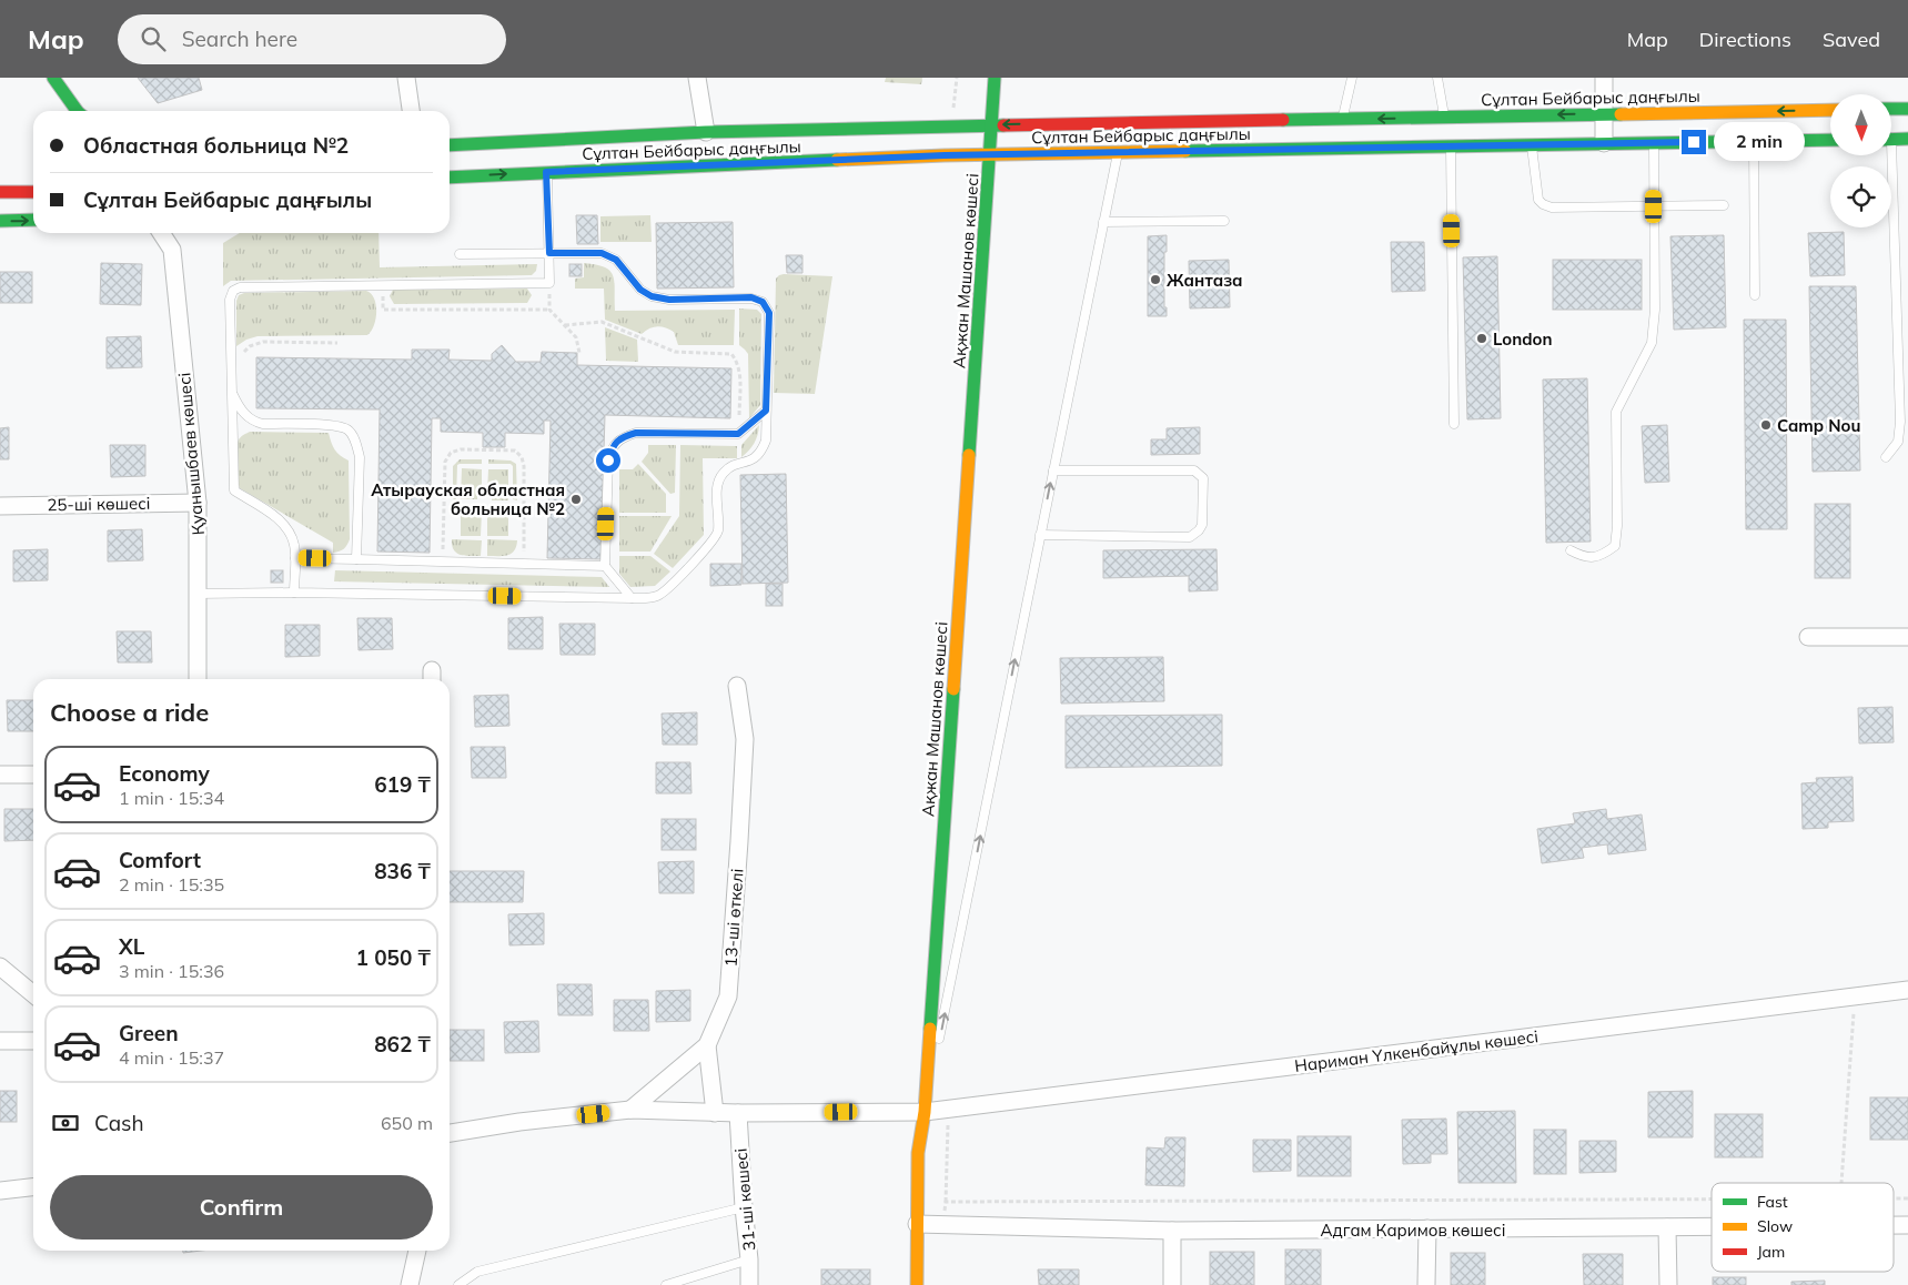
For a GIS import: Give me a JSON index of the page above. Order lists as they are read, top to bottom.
{
  "streets": {
    "main road": ["Сұлтан Бейбарыс даңғылы", "Ақжан Машанов көшесі"],
    "street": [
      "Қуанышбаев көшесі",
      "25-ші көшесі",
      "13-ші өткелі",
      "Нариман Үлкенбайұлы көшесі",
      "31-ші көшесі",
      "Адгам Каримов көшесі"
    ]
  },
  "crossings": [
    ["Сұлтан Бейбарыс даңғылы", "Ақжан Машанов көшесі"],
    ["Ақжан Машанов көшесі", "Нариман Үлкенбайұлы көшесі"],
    ["Ақжан Машанов көшесі", "Адгам Каримов көшесі"],
    ["Қуанышбаев көшесі", "25-ші көшесі"],
    ["13-ші өткелі", "Нариман Үлкенбайұлы көшесі"],
    ["Нариман Үлкенбайұлы көшесі", "31-ші көшесі"]
  ],
  "places": [
    "Жантаза",
    "London",
    "Camp Nou",
    "Атырауская областная больница №2"
  ],
  "legend": ["Fast", "Slow", "Jam"],
  "north": "bottom",
  "page": {
    "header": "Map",
    "search": "Search here",
    "nav": ["Map", "Directions", "Saved"],
    "banner": ["Областная больница №2", "Сұлтан Бейбарыс даңғылы"],
    "bubble": "2 min",
    "heading": "Choose a ride",
    "list": [
      {
        "name": "Economy",
        "note": "1 min · 15:34",
        "value": "619 ₸"
      },
      {
        "name": "Comfort",
        "note": "2 min · 15:35",
        "value": "836 ₸"
      },
      {
        "name": "XL",
        "note": "3 min · 15:36",
        "value": "1 050 ₸"
      },
      {
        "name": "Green",
        "note": "4 min · 15:37",
        "value": "862 ₸"
      }
    ],
    "pay": ["Cash", "650 m"],
    "buttons": "Confirm"
  }
}
